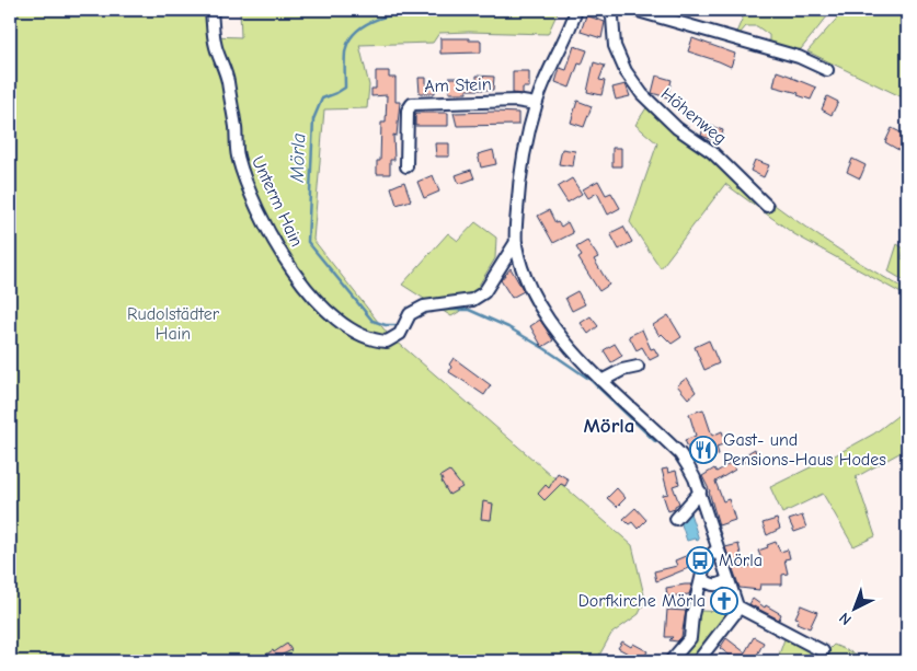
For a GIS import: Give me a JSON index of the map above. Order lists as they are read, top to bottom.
{
  "streets": {
    "street": ["Am Stein", "Höhenweg", "Unterm Hain"]
  },
  "districts": ["Mörla"],
  "water": ["Mörla"],
  "parks": ["Rudolstädter Hain"],
  "places": {
    "restaurant": ["Gast- und Pensions-Haus Hodes"],
    "bus stop": ["Mörla"],
    "church": ["Dorfkirche Mörla"]
  },
  "north": "bottom left"
}
